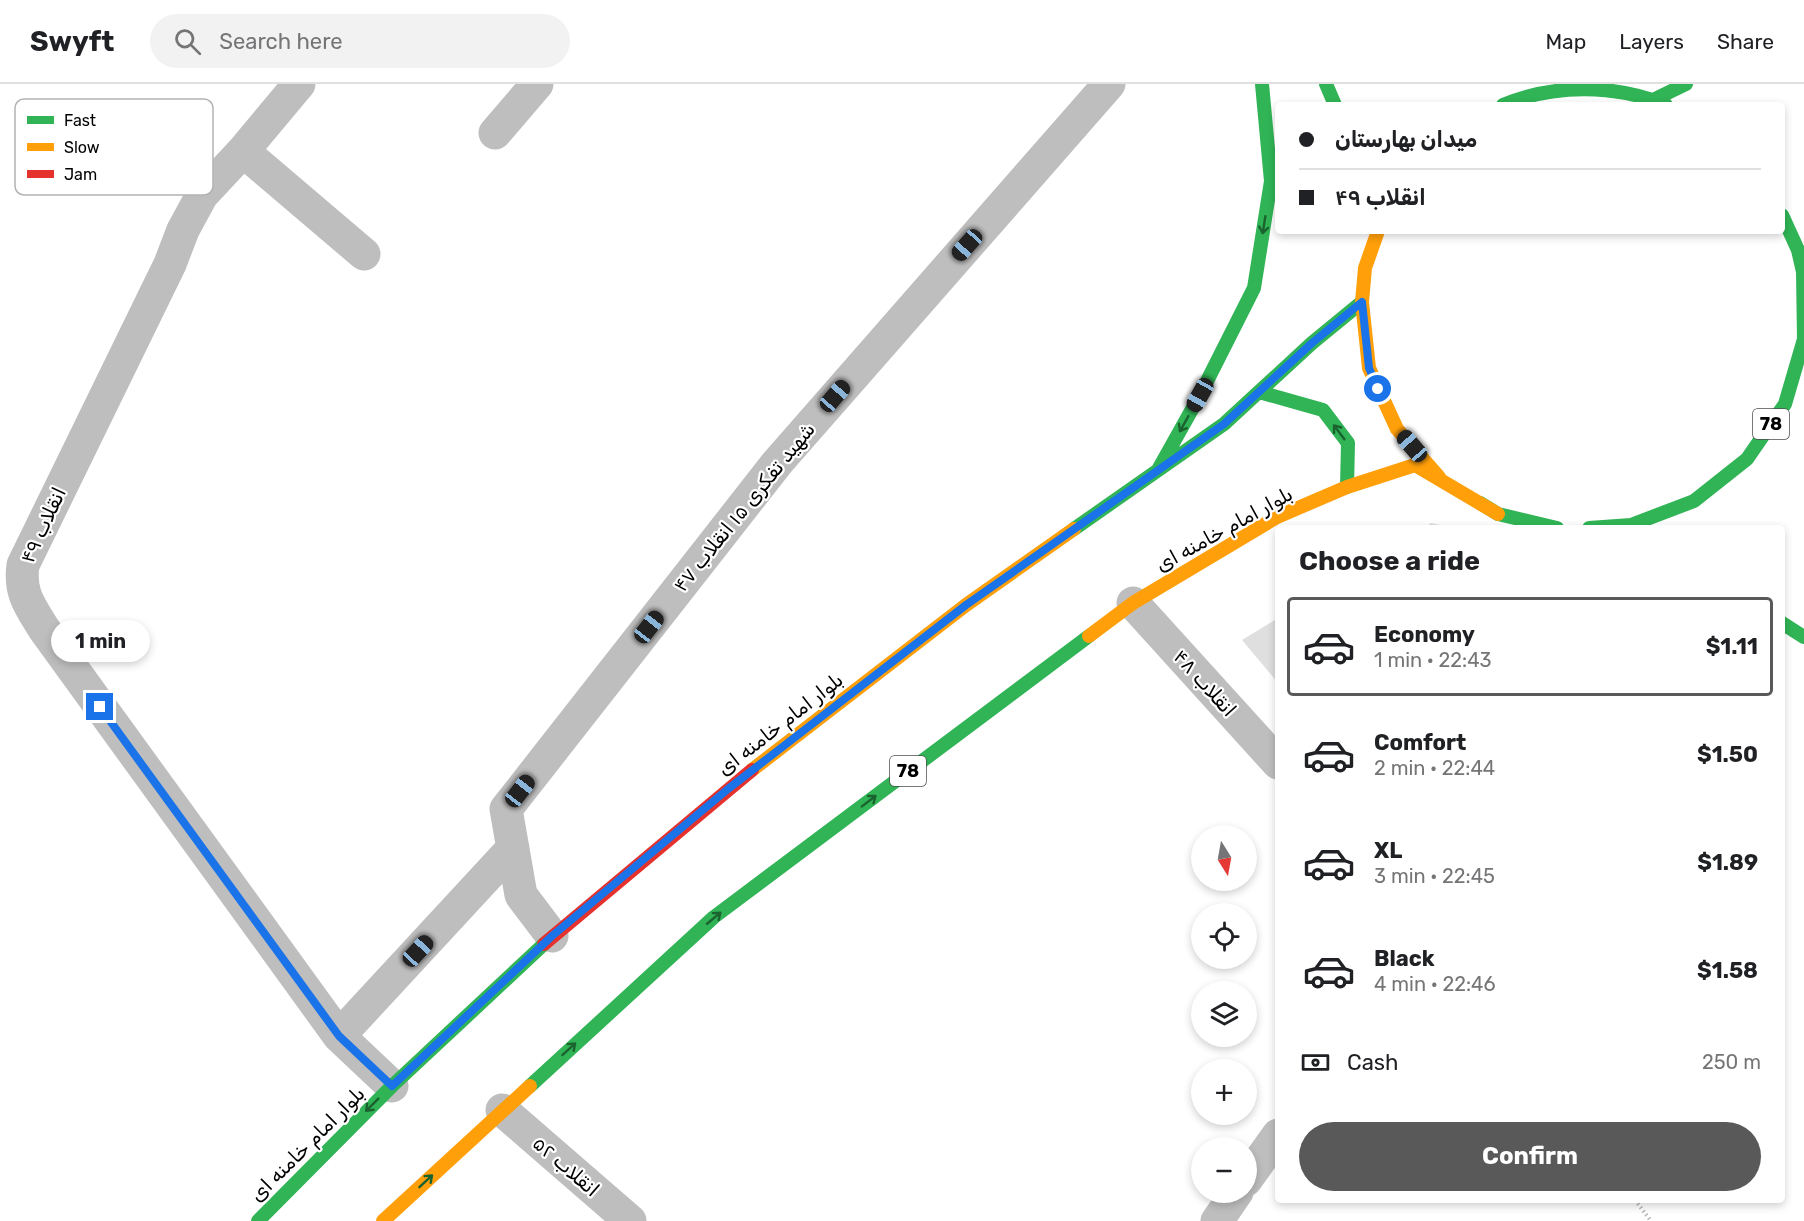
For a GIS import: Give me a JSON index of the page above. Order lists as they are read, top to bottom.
{
  "streets": {
    "main road": ["78", "بلوار امام خامنه ای"],
    "street": [
      "شهید تفکری ۱۵ انقلاب ۴۷",
      "انقلاب ۴۹",
      "انقلاب ۴۸",
      "انقلاب ۵۲"
    ]
  },
  "crossings": [
    ["78", "بلوار امام خامنه ای"],
    ["شهید تفکری ۱۵ انقلاب ۴۷", "بلوار امام خامنه ای"],
    ["انقلاب ۴۹", "بلوار امام خامنه ای"],
    ["بلوار امام خامنه ای", "انقلاب ۴۸"],
    ["بلوار امام خامنه ای", "انقلاب ۵۲"]
  ],
  "legend": ["Fast", "Slow", "Jam"],
  "north": "bottom",
  "page": {
    "header": "Swyft",
    "search": "Search here",
    "nav": ["Map", "Layers", "Share"],
    "banner": ["میدان بهارستان", "انقلاب ۴۹"],
    "heading": "Choose a ride",
    "list": [
      {
        "name": "Economy",
        "note": "1 min · 22:43",
        "value": "$1.11"
      },
      {
        "name": "Comfort",
        "note": "2 min · 22:44",
        "value": "$1.50"
      },
      {
        "name": "XL",
        "note": "3 min · 22:45",
        "value": "$1.89"
      },
      {
        "name": "Black",
        "note": "4 min · 22:46",
        "value": "$1.58"
      }
    ],
    "bubble": "1 min",
    "map_buttons": ["+", "−"],
    "pay": ["Cash", "250 m"],
    "buttons": "Confirm"
  }
}
